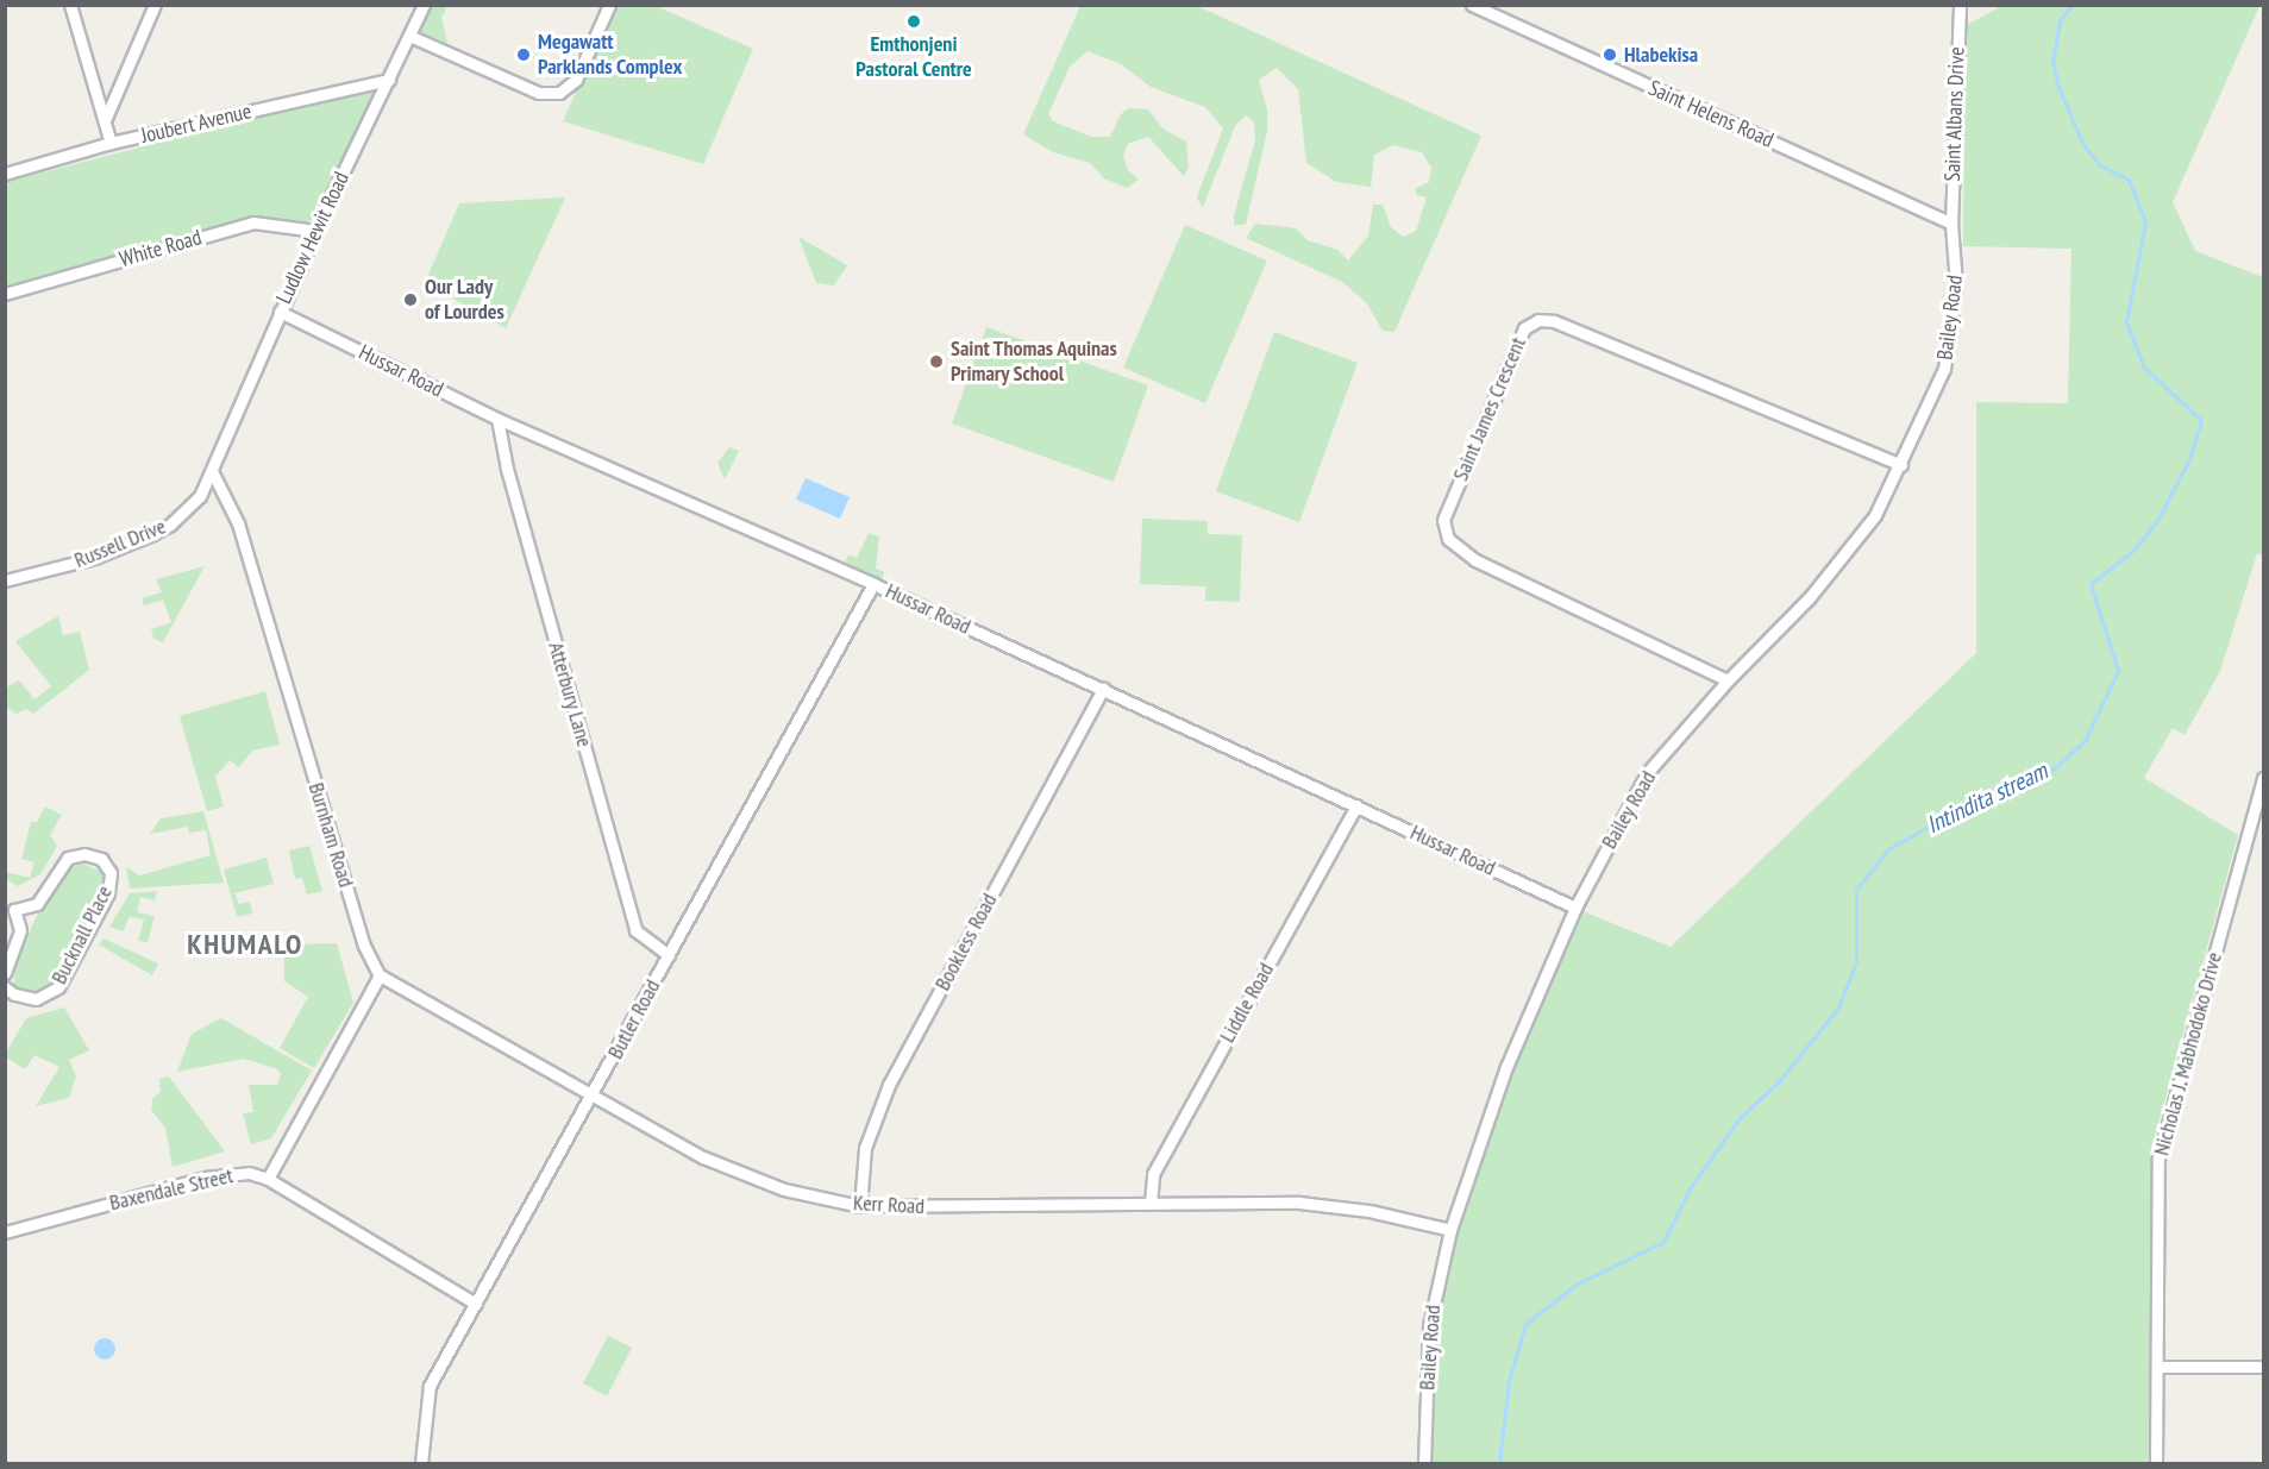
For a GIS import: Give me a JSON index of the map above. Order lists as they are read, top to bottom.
{
  "streets": {
    "street": [
      "Saint Helens Road",
      "Saint Albans Drive",
      "Joubert Avenue",
      "Ludlow Hewit Road",
      "White Road",
      "Bailey Road",
      "Hussar Road",
      "Saint James Crescent",
      "Russell Drive",
      "Atterbury Lane",
      "Burnham Road",
      "Bucknall Place",
      "Bookless Road",
      "Liddle Road",
      "Butler Road",
      "Nicholas J. Mabhodoko Drive",
      "Baxendale Street",
      "Kerr Road"
    ]
  },
  "crossings": [
    ["Saint Helens Road", "Saint Albans Drive"],
    ["Saint Helens Road", "Bailey Road"],
    ["Saint Albans Drive", "Bailey Road"],
    ["Joubert Avenue", "Ludlow Hewit Road"],
    ["Ludlow Hewit Road", "White Road"],
    ["Ludlow Hewit Road", "Hussar Road"],
    ["Ludlow Hewit Road", "Russell Drive"],
    ["Ludlow Hewit Road", "Burnham Road"],
    ["Bailey Road", "Hussar Road"],
    ["Bailey Road", "Saint James Crescent"],
    ["Bailey Road", "Kerr Road"],
    ["Hussar Road", "Atterbury Lane"],
    ["Hussar Road", "Bookless Road"],
    ["Hussar Road", "Liddle Road"],
    ["Hussar Road", "Butler Road"],
    ["Russell Drive", "Burnham Road"],
    ["Atterbury Lane", "Butler Road"],
    ["Burnham Road", "Kerr Road"],
    ["Bookless Road", "Kerr Road"],
    ["Liddle Road", "Kerr Road"],
    ["Butler Road", "Baxendale Street"],
    ["Butler Road", "Kerr Road"]
  ],
  "districts": ["KHUMALO"],
  "water": ["Intindita stream"],
  "places": [
    "Emthonjeni Pastoral Centre",
    "Megawatt Parklands Complex",
    "Hlabekisa",
    "Our Lady of Lourdes",
    "Saint Thomas Aquinas Primary School"
  ]
}
